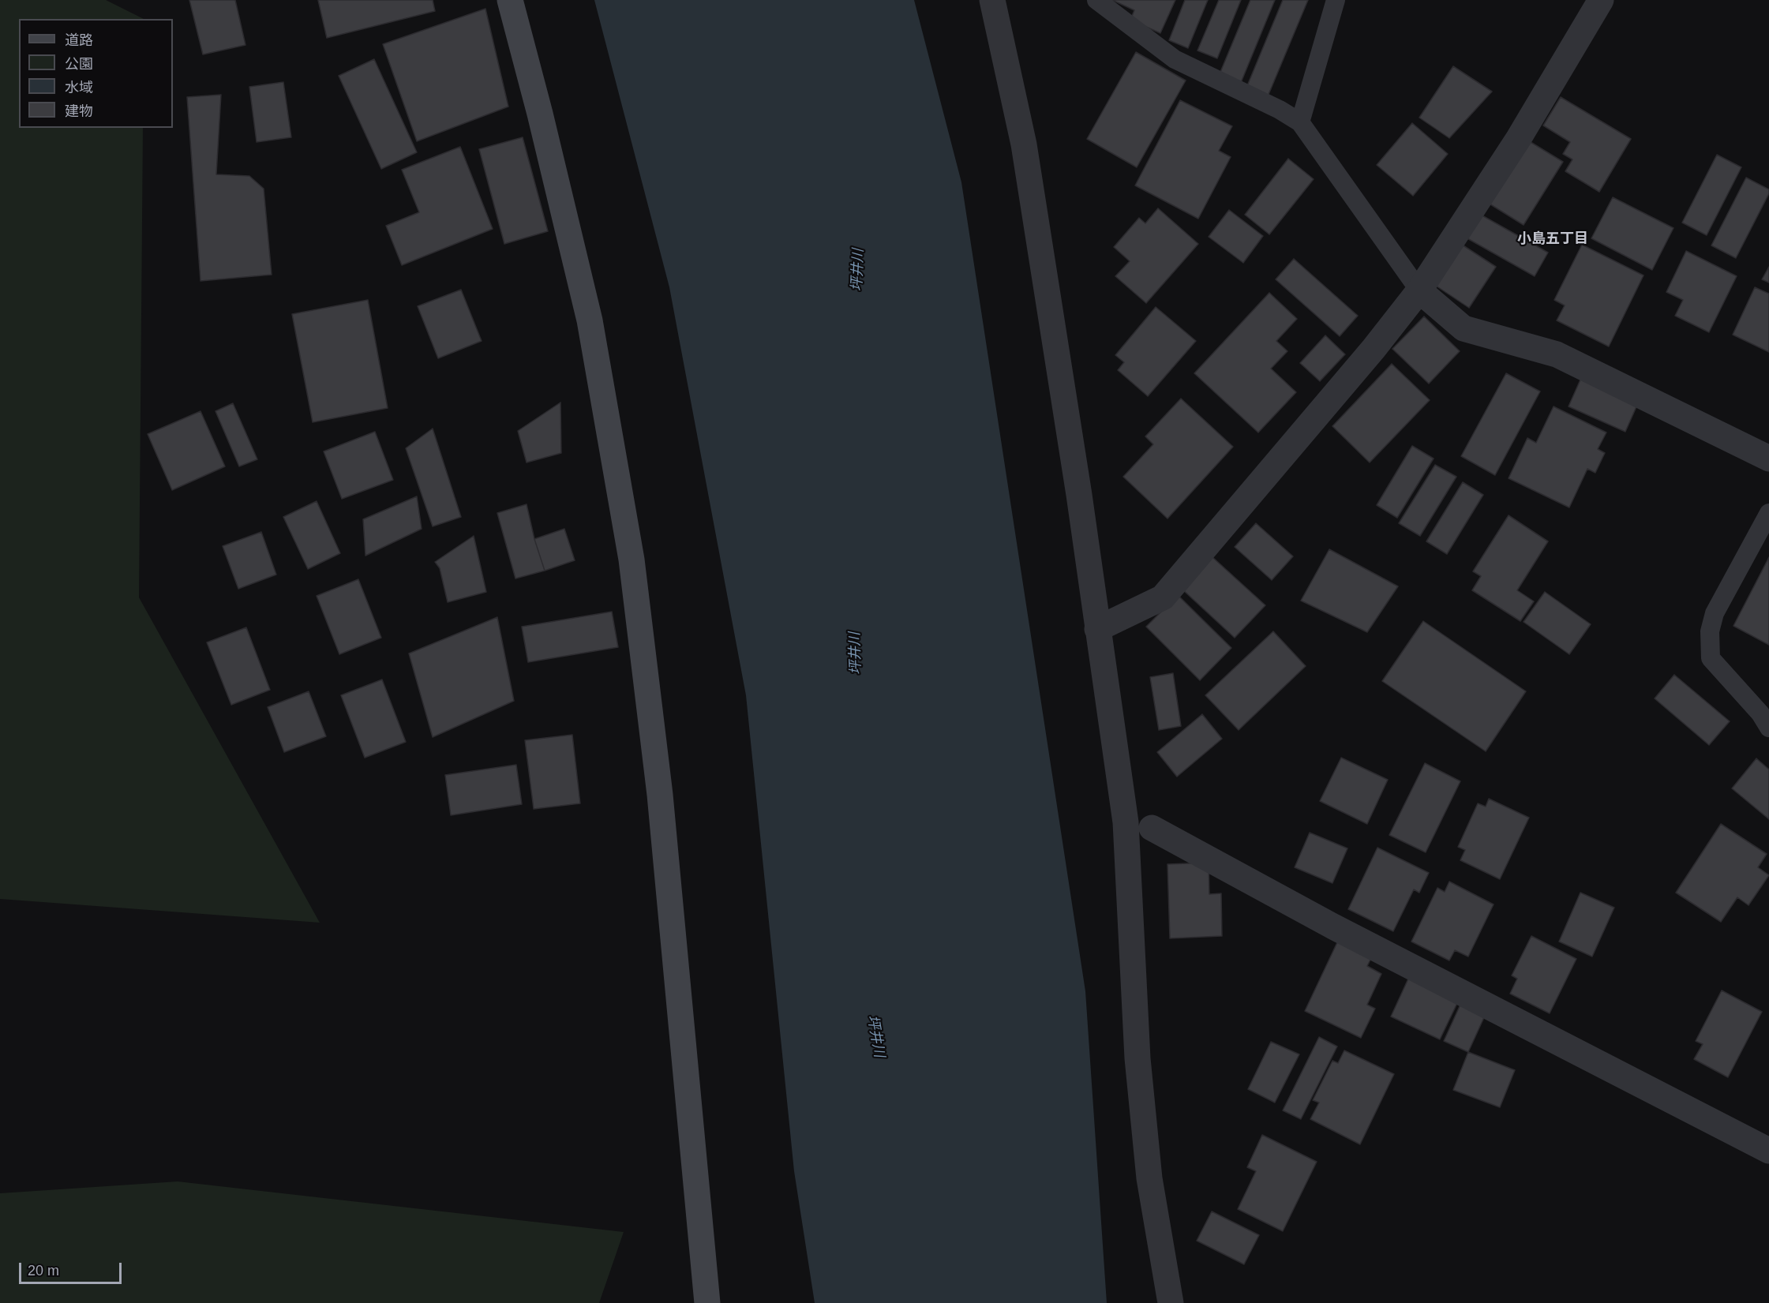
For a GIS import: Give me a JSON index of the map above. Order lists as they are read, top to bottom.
{
  "districts": ["小島五丁目"],
  "water": ["坪井川"],
  "legend": [
    "道路",
    "公園",
    "水域",
    "建物"
  ],
  "scale_bar": "20 m"
}
